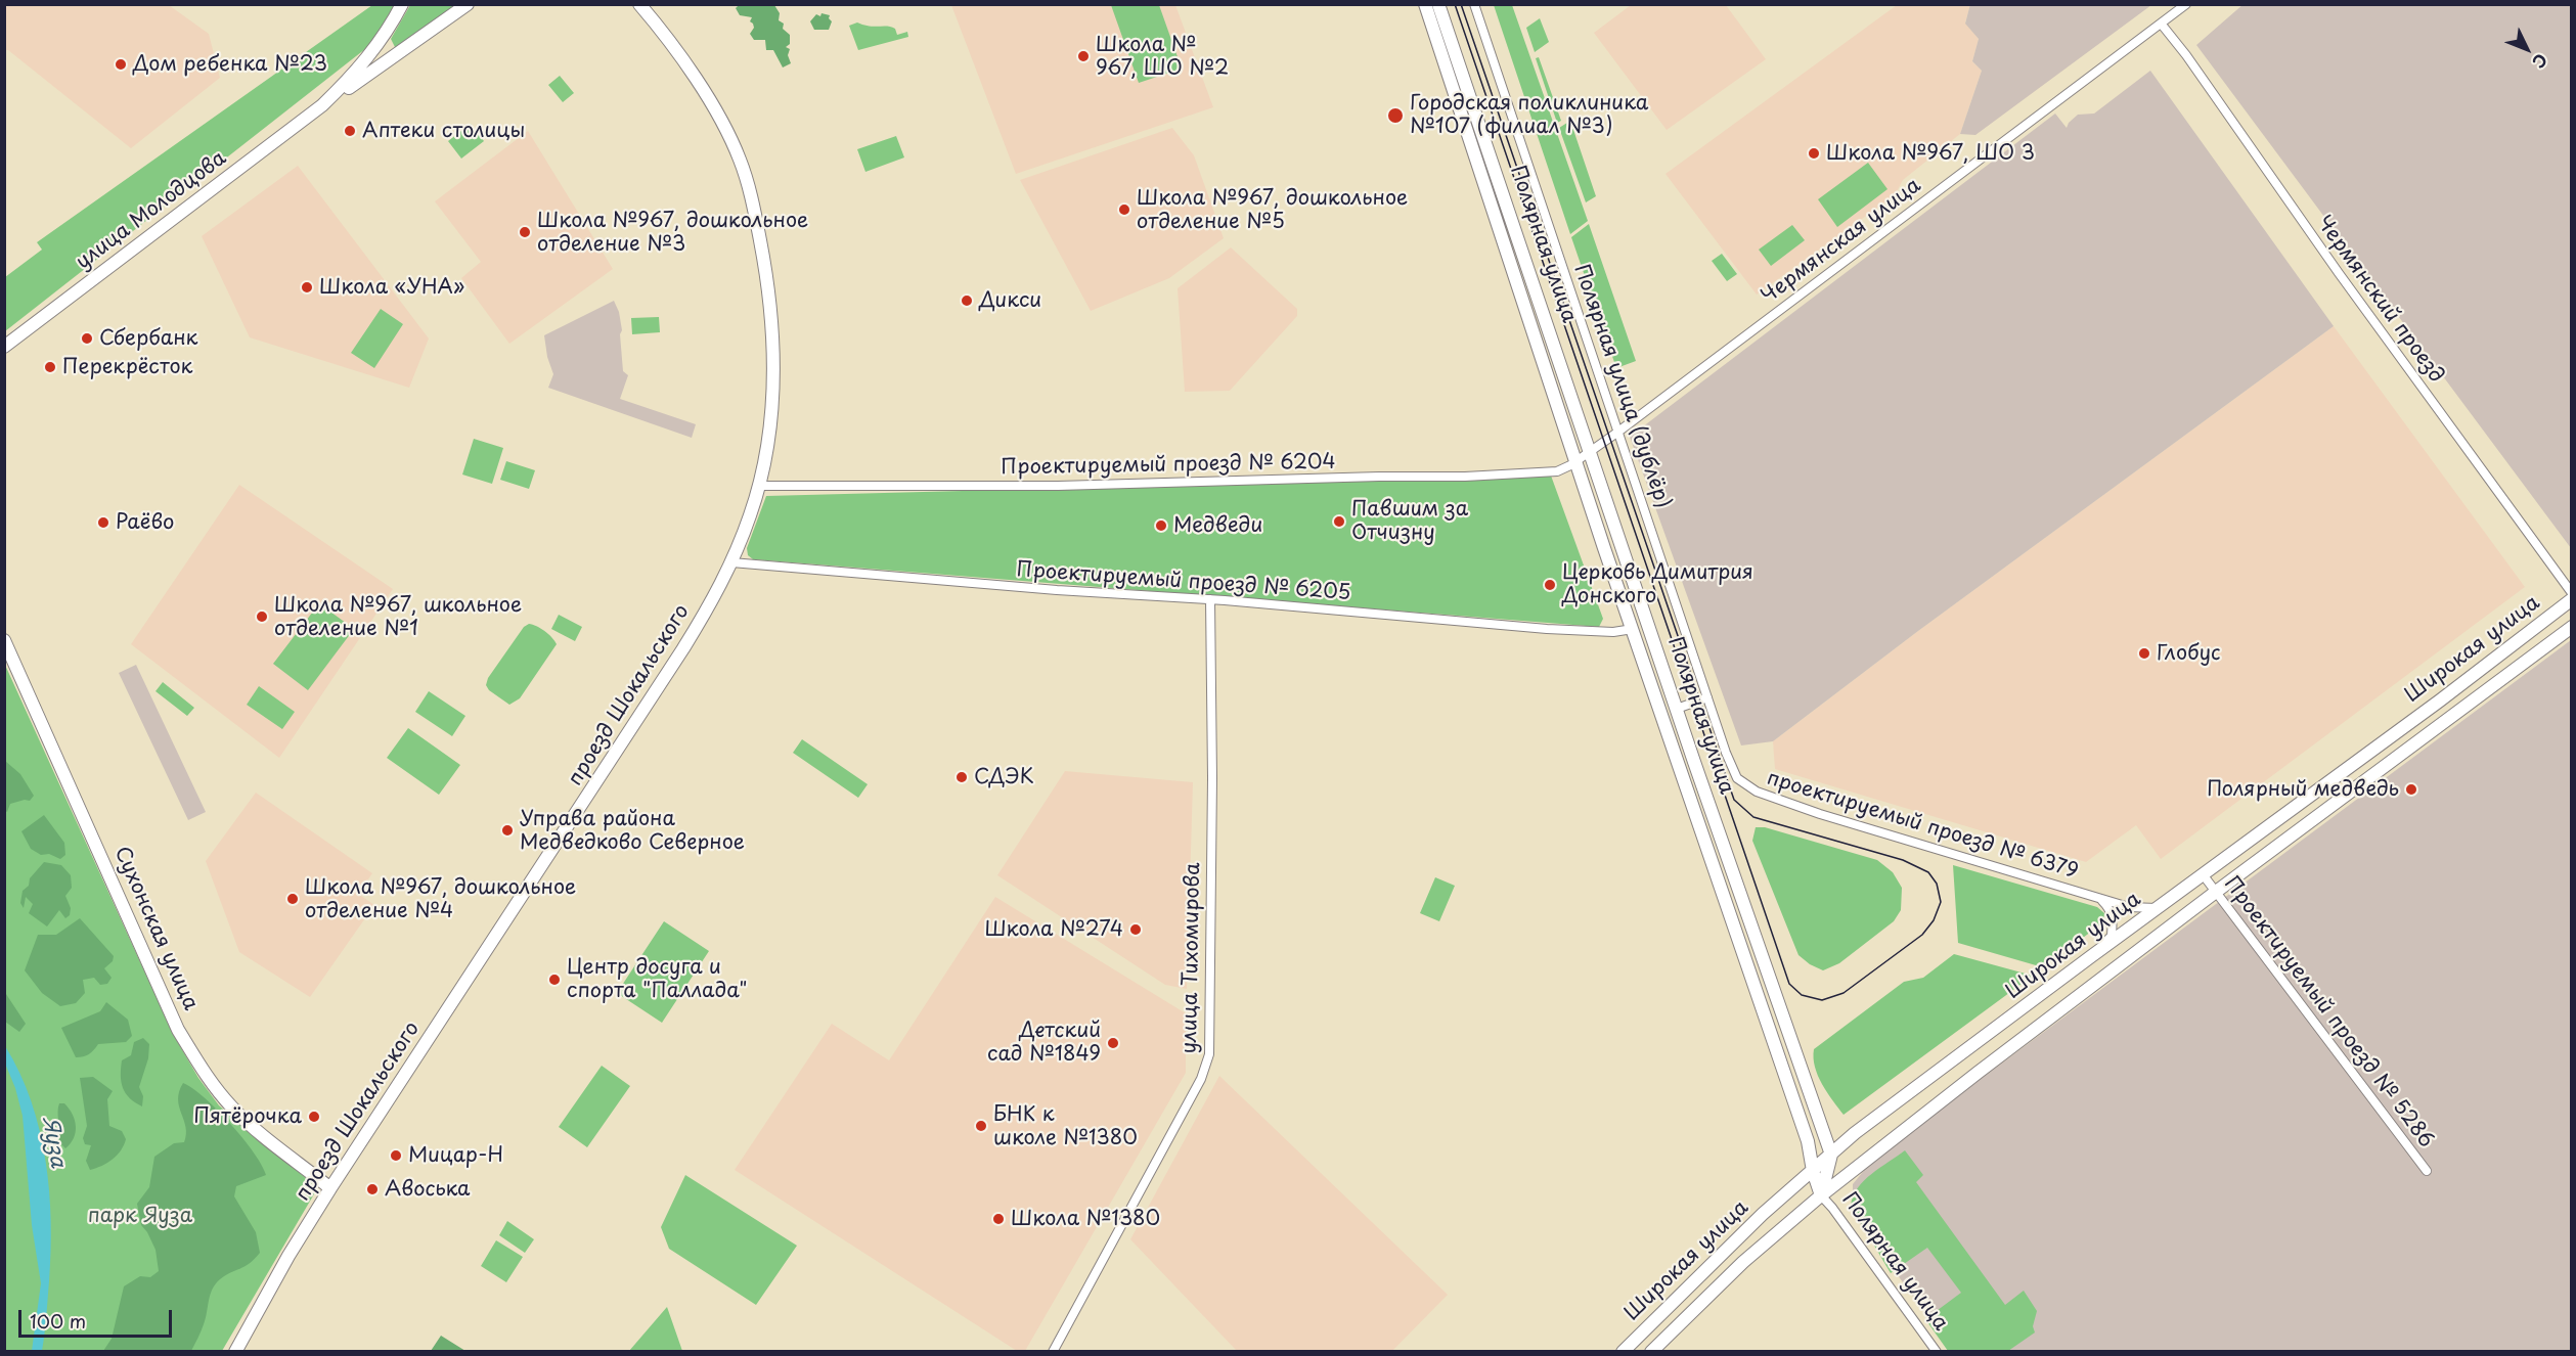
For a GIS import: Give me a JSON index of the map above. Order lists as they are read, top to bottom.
{
  "streets": {
    "main road": [
      "улица Молодцова",
      "Полярная улица",
      "Широкая улица",
      "проезд Шокальского",
      "Сухонская улица"
    ],
    "street": [
      "Чермянская улица",
      "Чермянский проезд",
      "Полярная улица (дублёр)",
      "Проектируемый проезд № 6204",
      "Проектируемый проезд № 6205",
      "проектируемый проезд № 6379",
      "улица Тихомирова",
      "Проектируемый проезд № 5286"
    ]
  },
  "crossings": [
    ["Чермянская улица", "Полярная улица"],
    ["Чермянская улица", "Чермянский проезд"],
    ["Чермянская улица", "Полярная улица (дублёр)"],
    ["Чермянская улица", "Проектируемый проезд № 6204"],
    ["Полярная улица", "Проектируемый проезд № 6204"],
    ["Полярная улица", "Проектируемый проезд № 6205"],
    ["Полярная улица", "Широкая улица"],
    ["Полярная улица (дублёр)", "проектируемый проезд № 6379"],
    ["Проектируемый проезд № 6204", "проезд Шокальского"],
    ["Проектируемый проезд № 6205", "проезд Шокальского"],
    ["Проектируемый проезд № 6205", "улица Тихомирова"],
    ["Широкая улица", "проектируемый проезд № 6379"],
    ["Широкая улица", "Проектируемый проезд № 5286"],
    ["проезд Шокальского", "Сухонская улица"]
  ],
  "water": ["Яуза"],
  "parks": ["парк Яуза"],
  "places": [
    "Школа № 967, ШО №2",
    "Дом ребенка №23",
    "Городская поликлиника №107 (филиал №3)",
    "Аптеки столицы",
    "Школа №967, ШО 3",
    "Школа №967, дошкольное отделение №5",
    "Школа №967, дошкольное отделение №3",
    "Школа «УНА»",
    "Дикси",
    "Сбербанк",
    "Перекрёсток",
    "Павшим за Отчизну",
    "Раёво",
    "Медведи",
    "Церковь Димитрия Донского",
    "Школа №967, школьное отделение №1",
    "Глобус",
    "СДЭК",
    "Полярный медведь",
    "Управа района Медведково Северное",
    "Школа №967, дошкольное отделение №4",
    "Школа №274",
    "Центр досуга и спорта \"Паллада\"",
    "Детский сад №1849",
    "Пятёрочка",
    "БНК к школе №1380",
    "Мицар-Н",
    "Авоська",
    "Школа №1380"
  ],
  "scale_bar": "100 m",
  "north": "bottom right"
}
